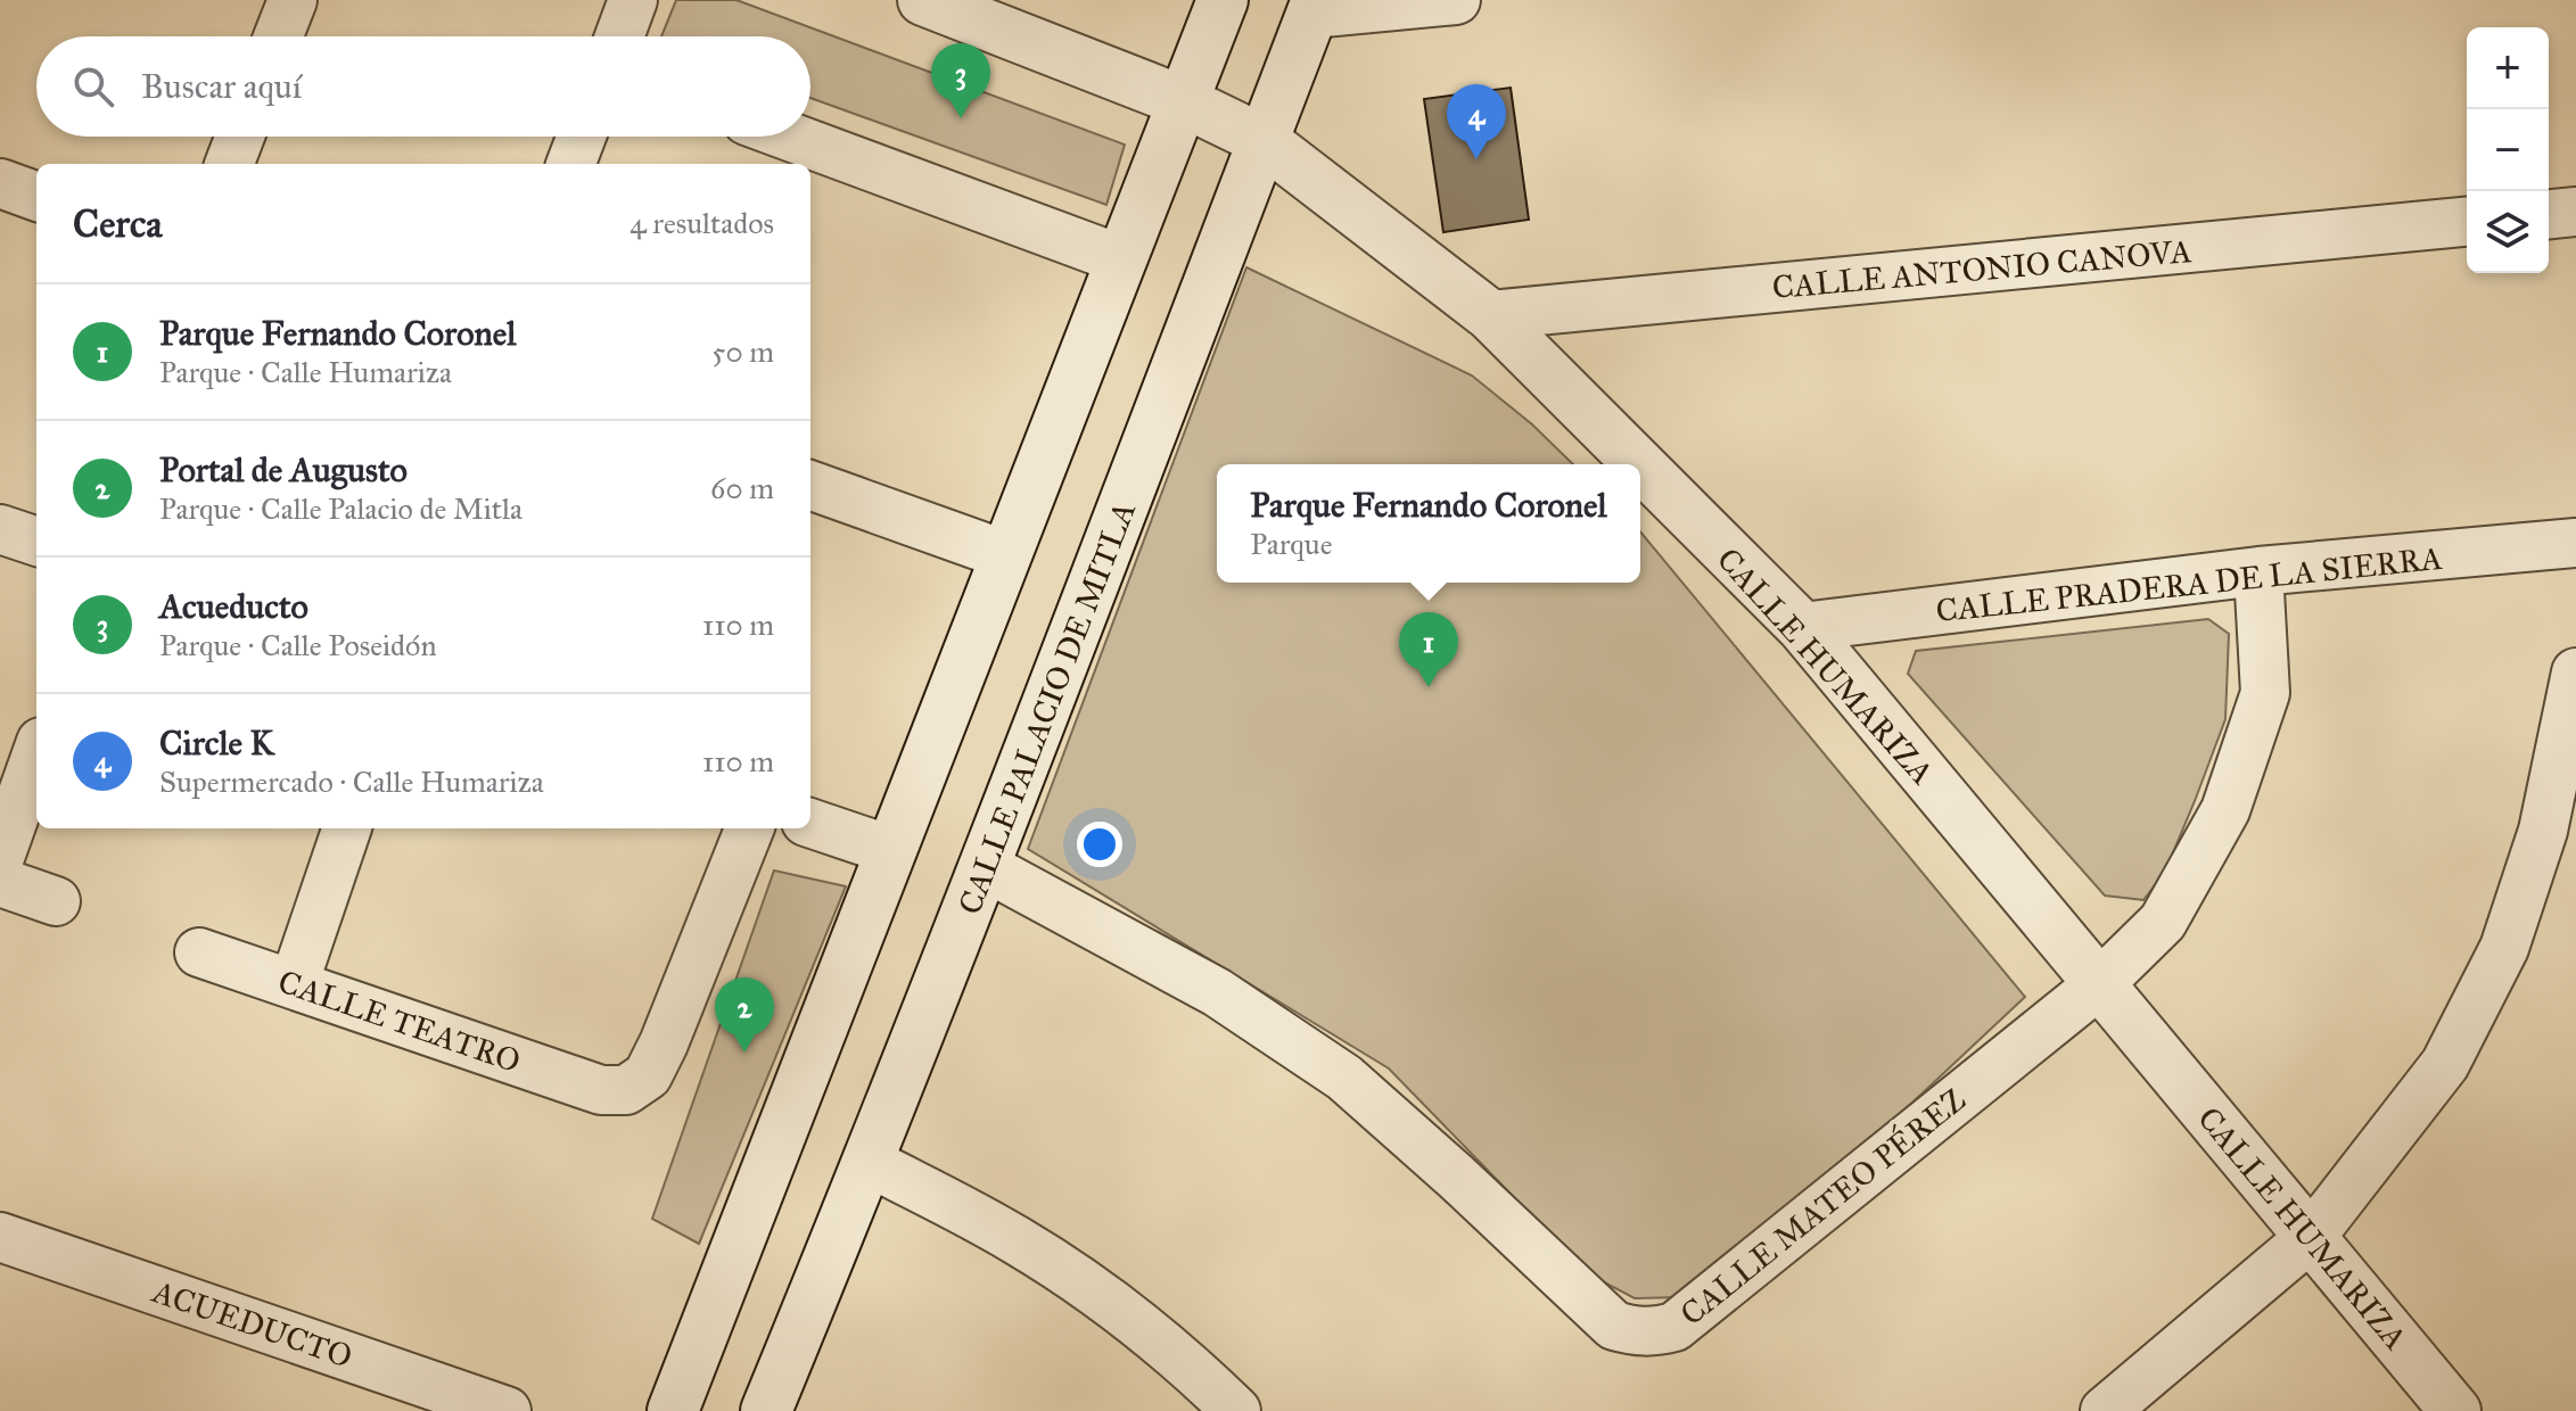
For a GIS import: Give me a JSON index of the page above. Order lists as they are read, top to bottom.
{
  "streets": {
    "main road": ["CALLE HUMARIZA", "CALLE PALACIO DE MITLA"],
    "street": [
      "CALLE ANTONIO CANOVA",
      "CALLE PRADERA DE LA SIERRA",
      "CALLE TEATRO",
      "CALLE MATEO PÉREZ",
      "ACUEDUCTO"
    ]
  },
  "crossings": [
    ["CALLE ANTONIO CANOVA", "CALLE HUMARIZA"],
    ["CALLE PRADERA DE LA SIERRA", "CALLE HUMARIZA"],
    ["CALLE PRADERA DE LA SIERRA", "CALLE MATEO PÉREZ"],
    ["CALLE HUMARIZA", "CALLE PALACIO DE MITLA"],
    ["CALLE HUMARIZA", "CALLE MATEO PÉREZ"],
    ["CALLE PALACIO DE MITLA", "CALLE MATEO PÉREZ"]
  ],
  "page": {
    "map_buttons": ["+", "−"],
    "search": "Buscar aquí",
    "pins": [
      "3",
      "4",
      "1",
      "2"
    ],
    "heading": ["Cerca", "4 resultados"],
    "list": [
      {
        "mark": "1",
        "name": "Parque Fernando Coronel",
        "note": "Parque · Calle Humariza",
        "value": "50 m"
      },
      {
        "mark": "2",
        "name": "Portal de Augusto",
        "note": "Parque · Calle Palacio de Mitla",
        "value": "60 m"
      },
      {
        "mark": "3",
        "name": "Acueducto",
        "note": "Parque · Calle Poseidón",
        "value": "110 m"
      },
      {
        "mark": "4",
        "name": "Circle K",
        "note": "Supermercado · Calle Humariza",
        "value": "110 m"
      }
    ],
    "popup": ["Parque Fernando Coronel", "Parque"]
  }
}
